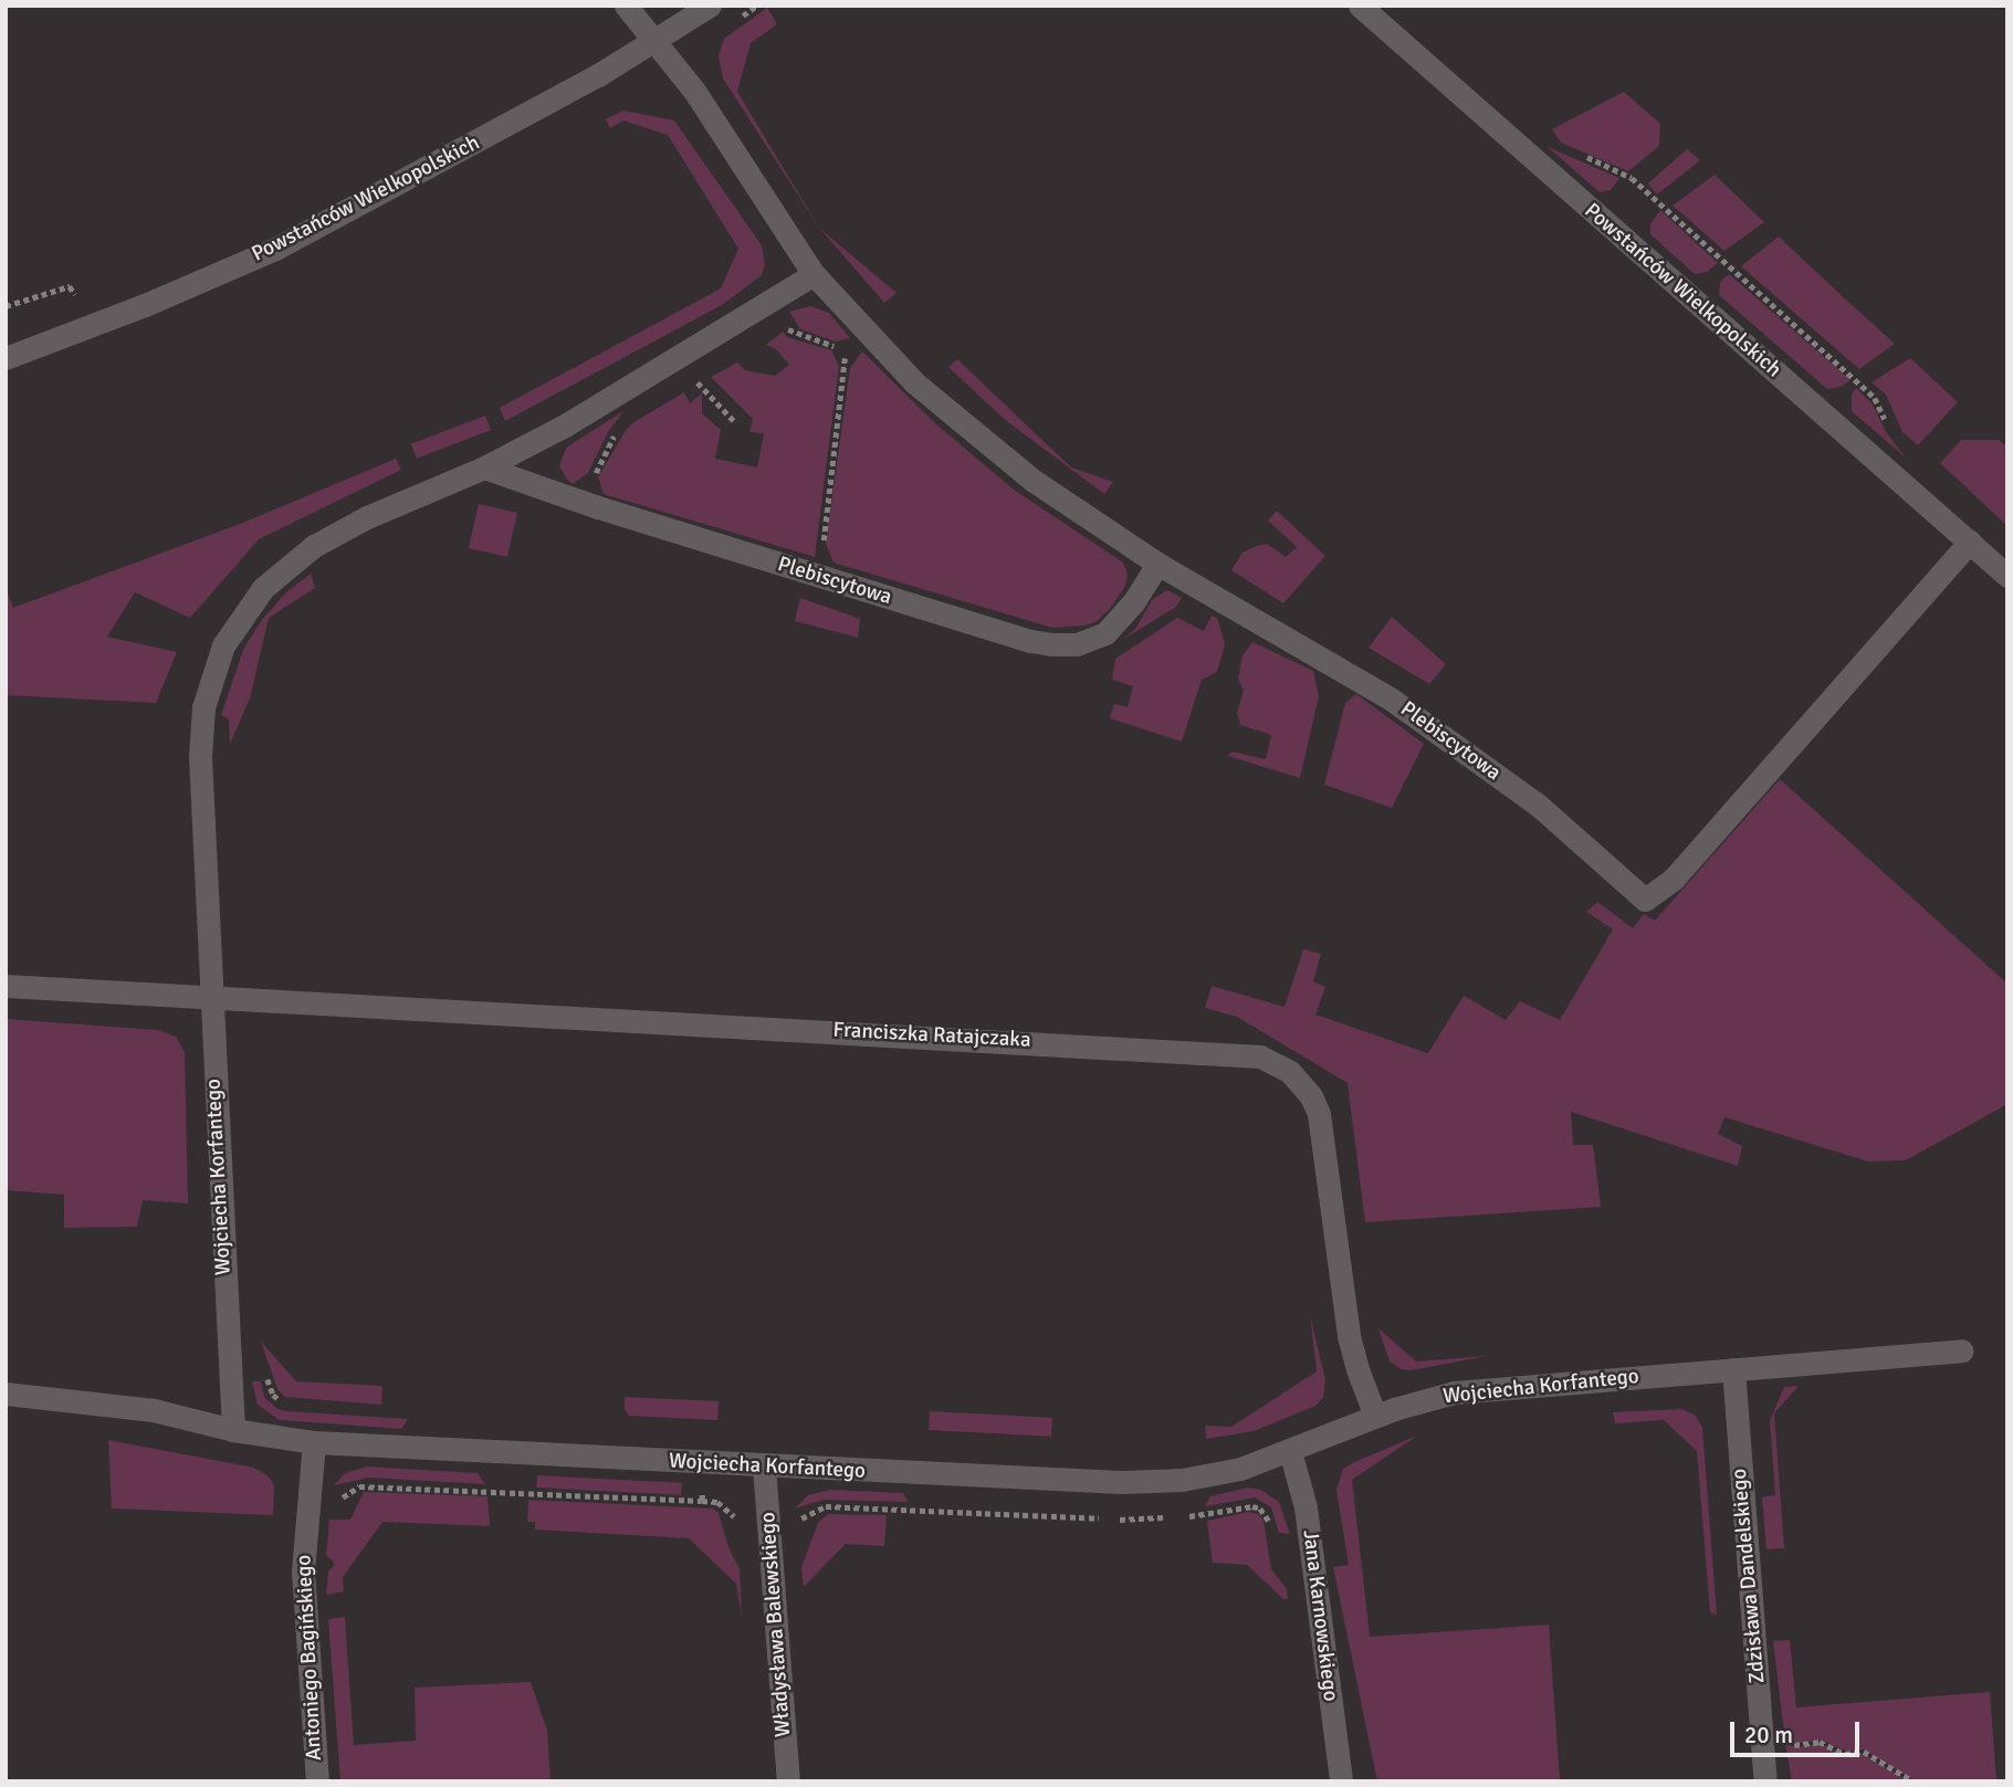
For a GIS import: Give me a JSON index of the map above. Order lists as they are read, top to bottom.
{
  "streets": {
    "street": [
      "Powstańców Wielkopolskich",
      "Plebiscytowa",
      "Franciszka Ratajczaka",
      "Wojciecha Korfantego",
      "Zdzisława Dandelskiego",
      "Jana Karnowskiego",
      "Władysława Balewskiego",
      "Antoniego Bagińskiego"
    ]
  },
  "crossings": [
    ["Powstańców Wielkopolskich", "Plebiscytowa"],
    ["Plebiscytowa", "Wojciecha Korfantego"],
    ["Franciszka Ratajczaka", "Wojciecha Korfantego"],
    ["Wojciecha Korfantego", "Zdzisława Dandelskiego"],
    ["Wojciecha Korfantego", "Jana Karnowskiego"],
    ["Wojciecha Korfantego", "Władysława Balewskiego"],
    ["Wojciecha Korfantego", "Antoniego Bagińskiego"]
  ],
  "scale_bar": "20 m"
}
